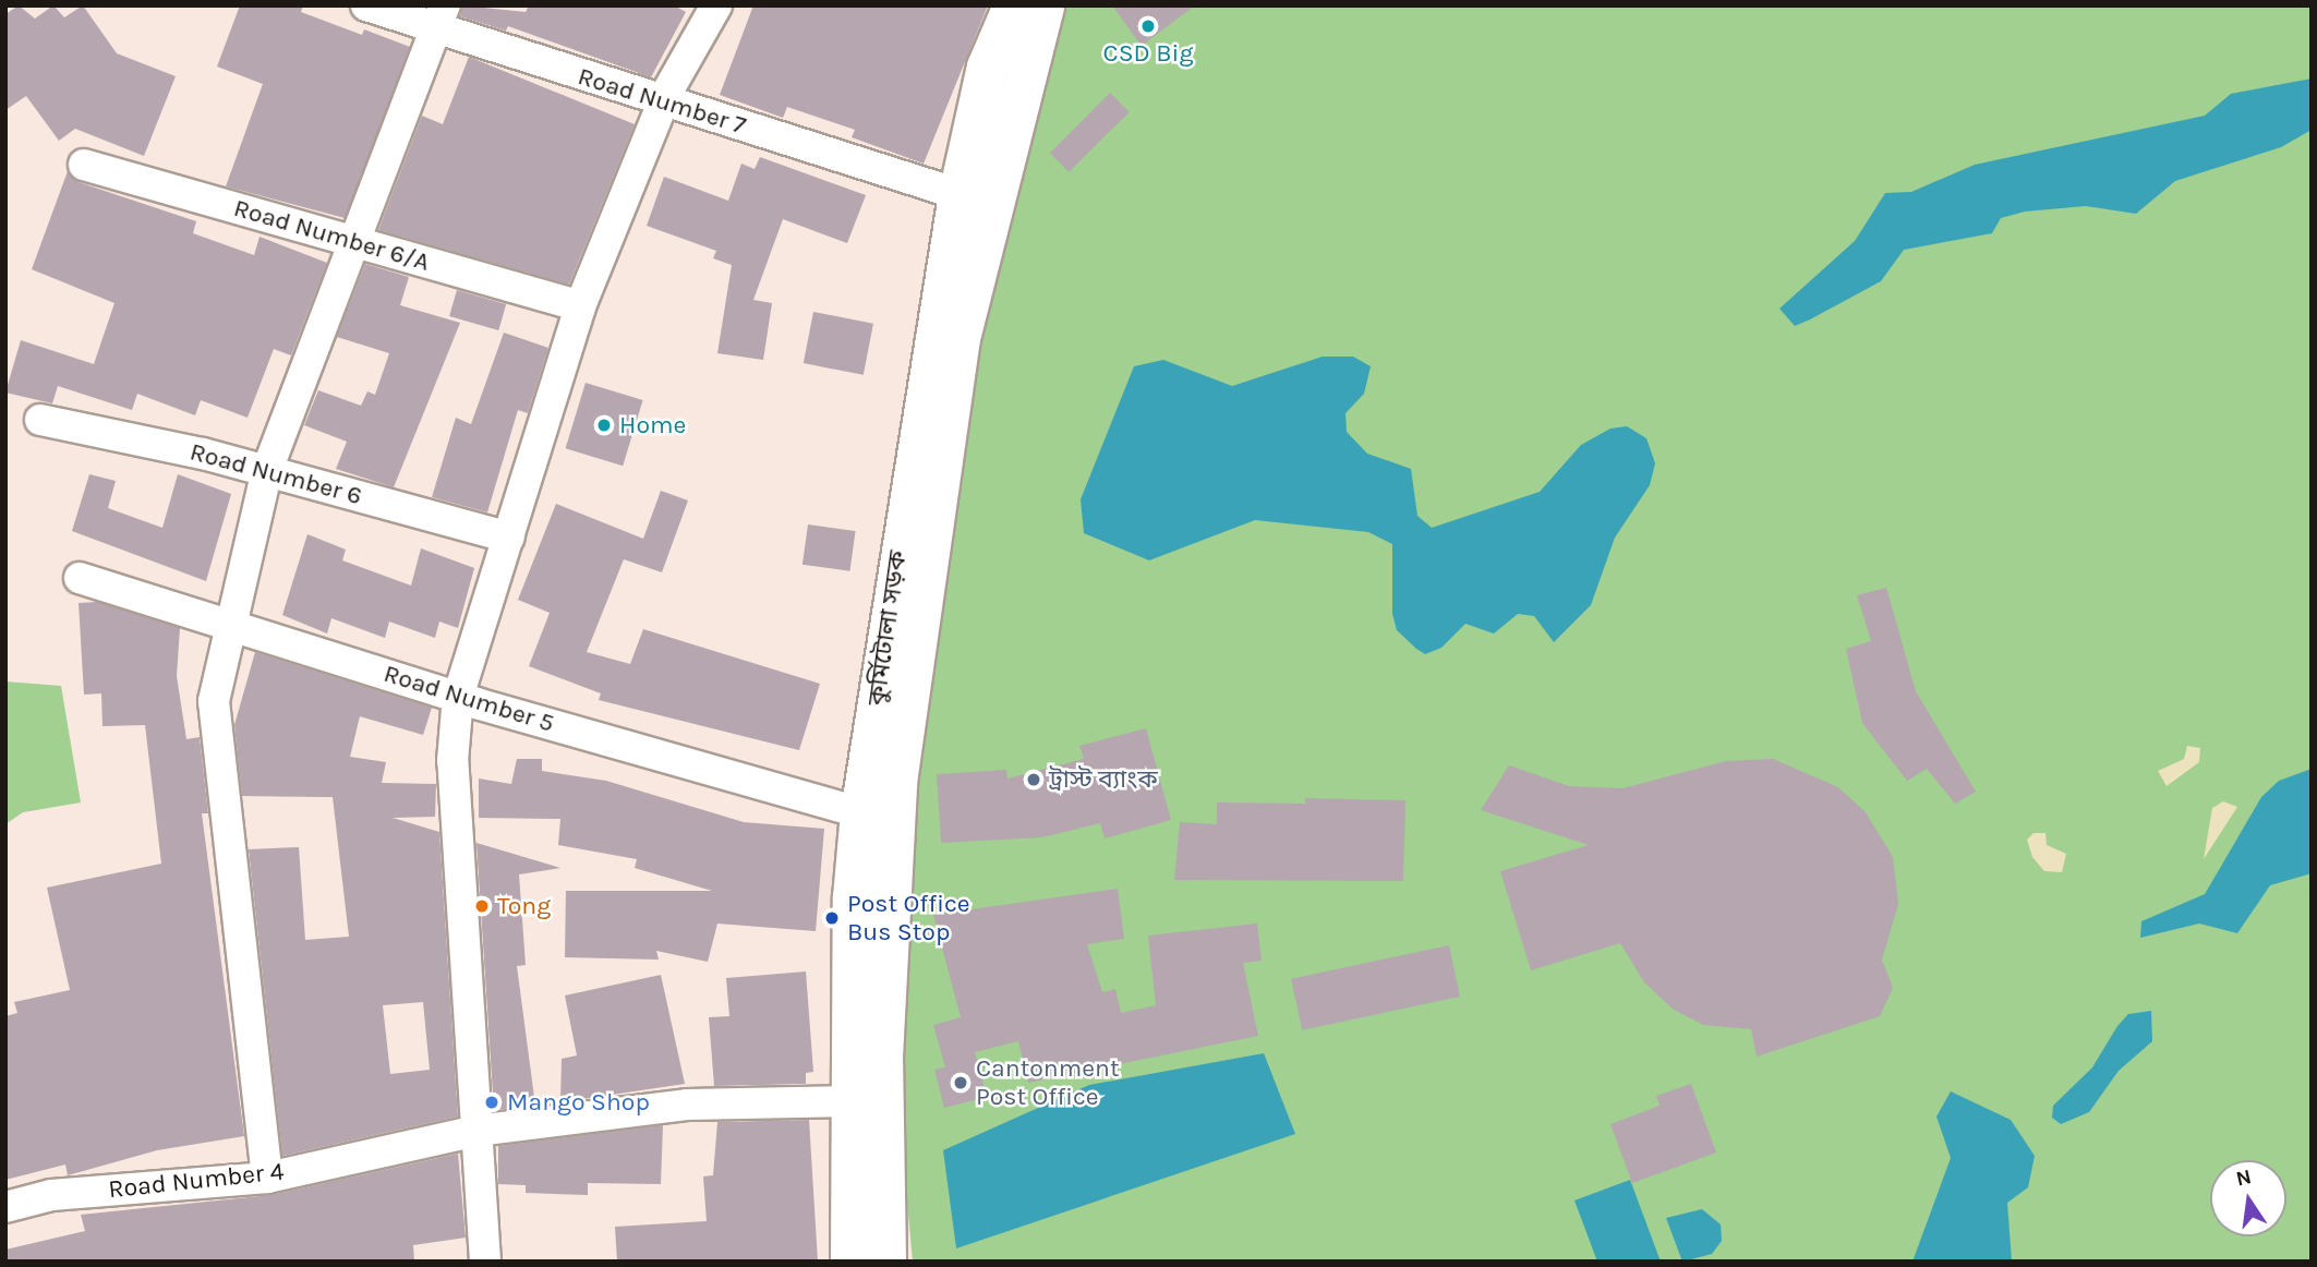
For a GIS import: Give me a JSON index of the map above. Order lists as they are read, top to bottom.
{
  "streets": {
    "main road": ["কুর্মিটোলা সড়ক"],
    "street": [
      "Road Number 7",
      "Road Number 6/A",
      "Road Number 6",
      "Road Number 5",
      "Road Number 4"
    ]
  },
  "crossings": [
    ["Road Number 7", "কুর্মিটোলা সড়ক"],
    ["কুর্মিটোলা সড়ক", "Road Number 5"],
    ["কুর্মিটোলা সড়ক", "Road Number 4"]
  ],
  "places": [
    "CSD Big",
    "Home",
    "ট্রাস্ট ব্যাংক",
    "Tong",
    "Post Office Bus Stop",
    "Cantonment Post Office",
    "Mango Shop"
  ],
  "north": "top"
}
